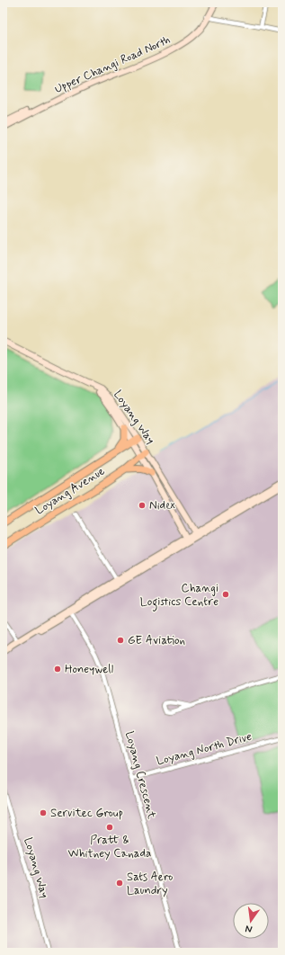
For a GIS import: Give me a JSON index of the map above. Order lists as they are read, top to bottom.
{
  "streets": {
    "main road": ["Loyang Avenue"],
    "street": [
      "Upper Changi Road North",
      "Loyang Way",
      "Loyang North Drive",
      "Loyang Crescent"
    ]
  },
  "crossings": [
    ["Loyang Way", "Loyang Avenue"],
    ["Loyang North Drive", "Loyang Crescent"]
  ],
  "places": [
    "Nidex",
    "Changi Logistics Centre",
    "GE Aviation",
    "Honeywell",
    "Servitec Group",
    "Pratt & Whitney Canada",
    "Sats Aero Laundry"
  ],
  "north": "bottom"
}
